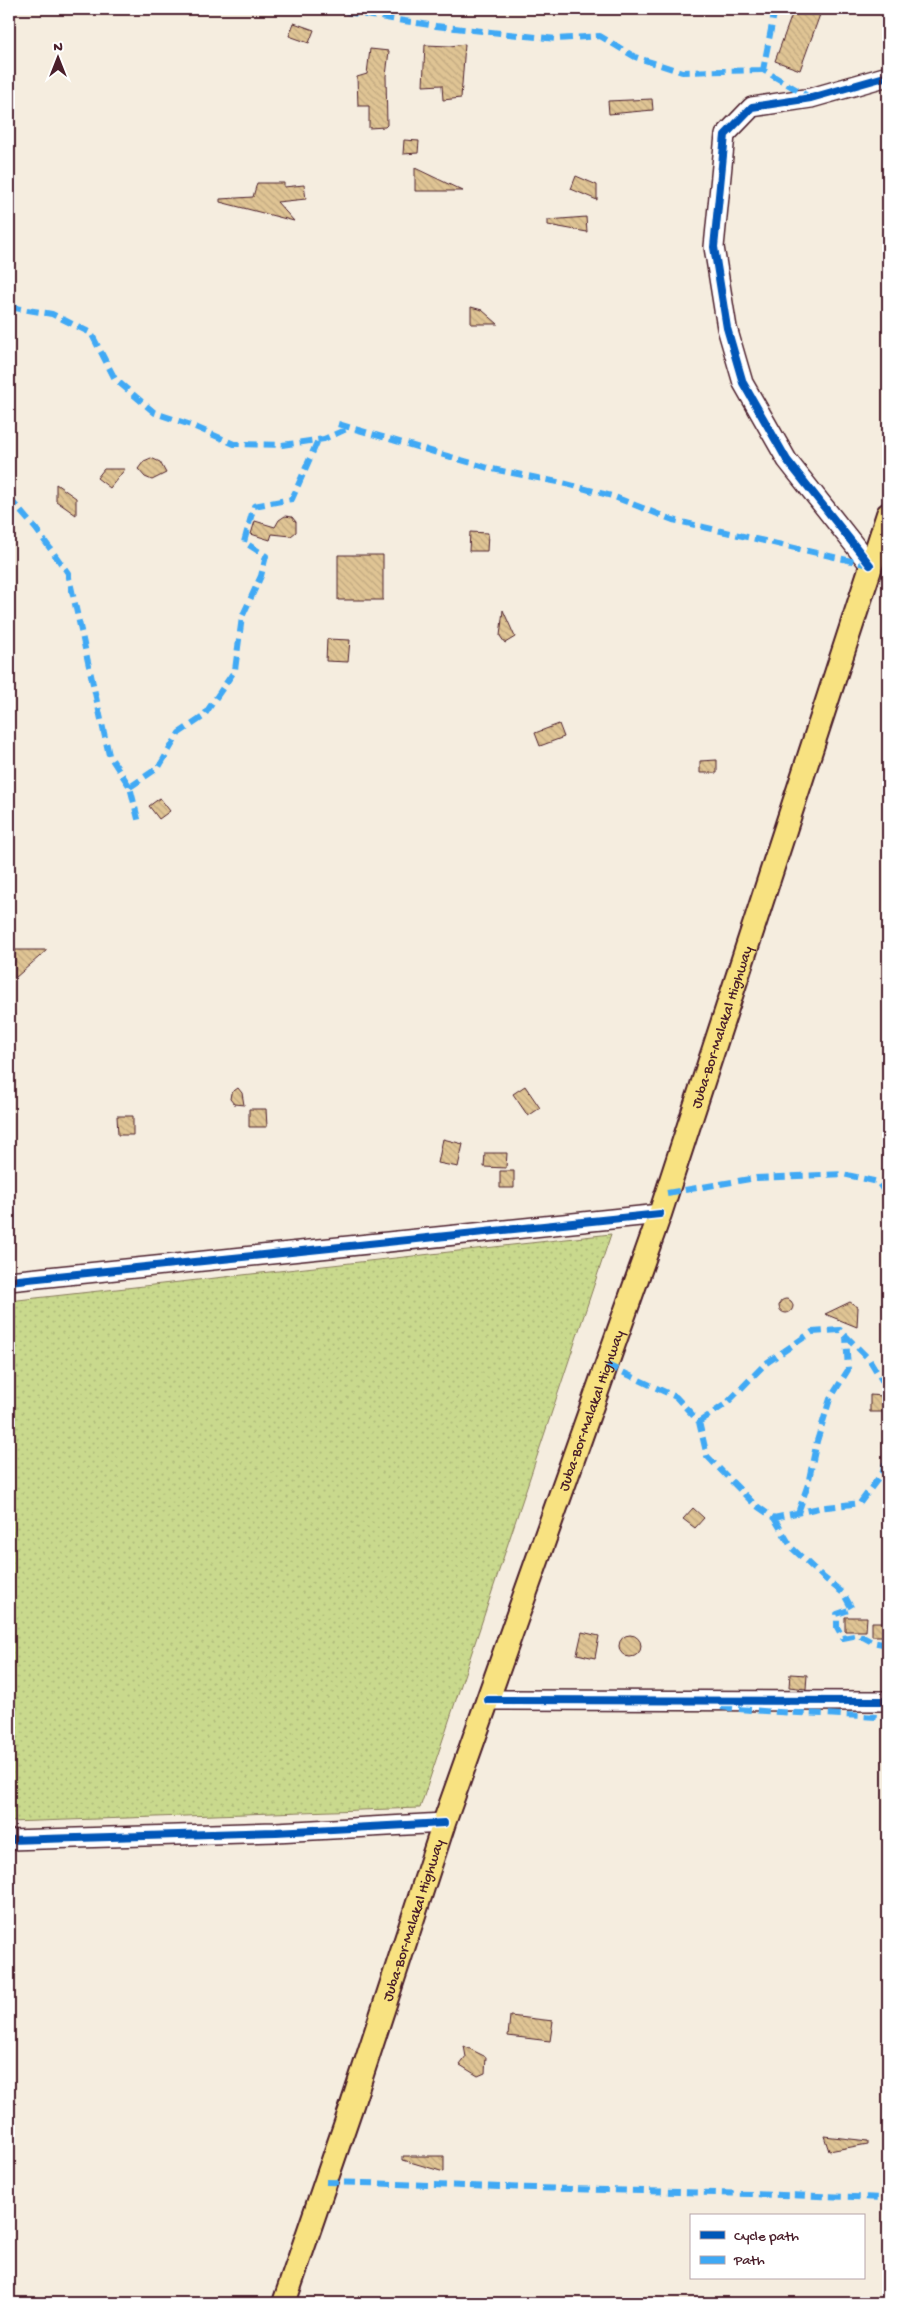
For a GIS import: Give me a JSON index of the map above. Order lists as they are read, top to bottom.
{
  "streets": {
    "main road": ["Juba-Bor-Malakal Highway"]
  },
  "legend": ["Cycle path", "Path"],
  "north": "top"
}
